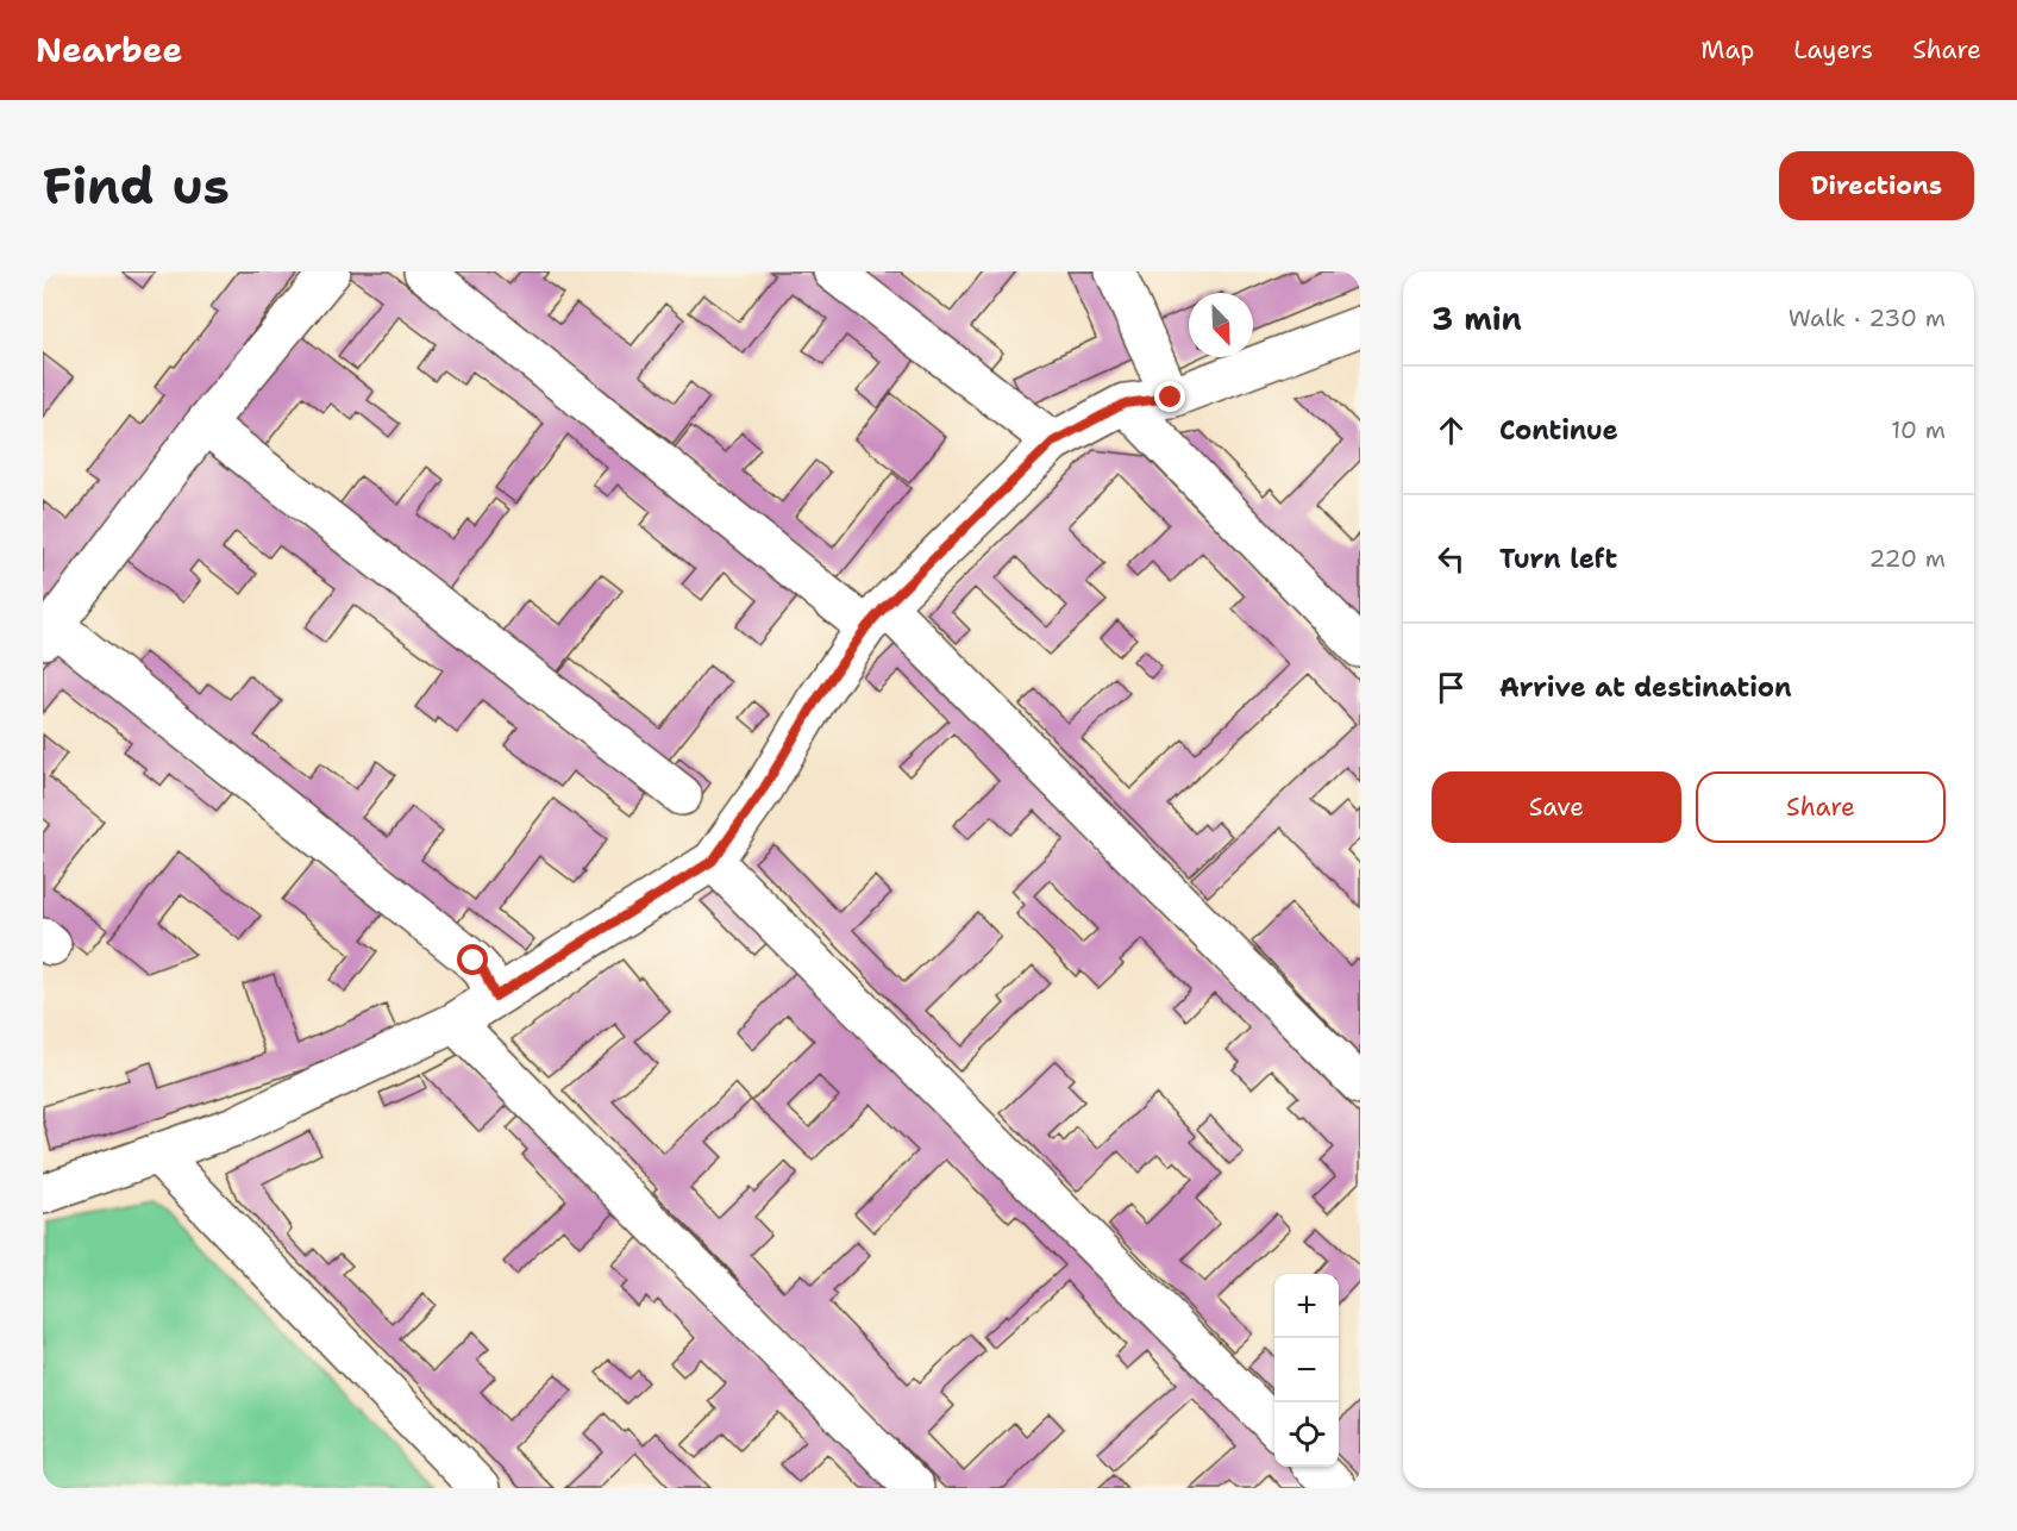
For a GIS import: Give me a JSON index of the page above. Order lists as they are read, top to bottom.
{
  "north": "bottom right",
  "page": {
    "header": "Nearbee",
    "nav": ["Map", "Layers", "Share"],
    "buttons": [
      "Directions",
      ["Save", "Share"]
    ],
    "title": "Find us",
    "heading": ["3 min", "Walk · 230 m"],
    "list": [
      ["Continue", "10 m"],
      ["Turn left", "220 m"],
      "Arrive at destination"
    ],
    "map_buttons": ["+", "−"]
  }
}
